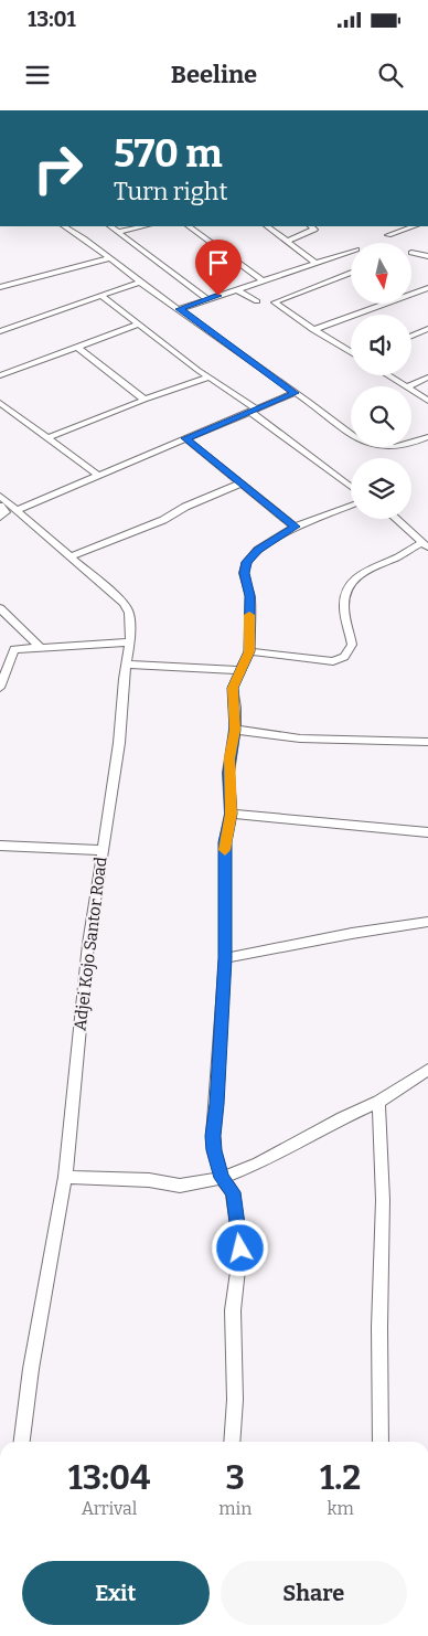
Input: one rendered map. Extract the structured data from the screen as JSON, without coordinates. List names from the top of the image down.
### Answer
{
  "streets": {
    "street": ["Adjei Kojo Santor Road"]
  },
  "north": "bottom",
  "page": {
    "status": "13:01",
    "header": "Beeline",
    "turn": ["570 m", "Turn right"],
    "eta": [
      "13:04",
      "Arrival",
      "3",
      "min",
      "1.2",
      "km"
    ],
    "buttons": ["Exit", "Share"]
  }
}
